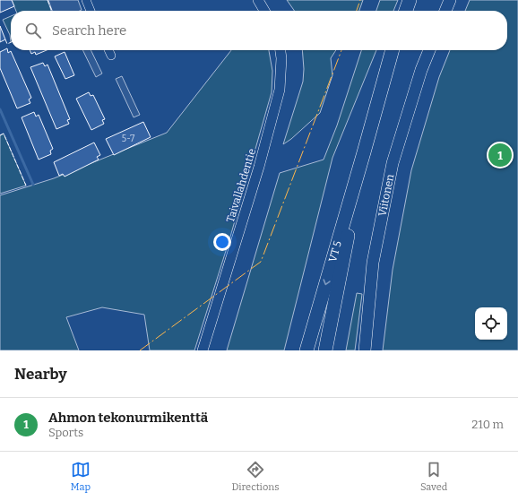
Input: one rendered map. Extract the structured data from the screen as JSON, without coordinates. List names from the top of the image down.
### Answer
{
  "streets": {
    "highway": ["VT 5"],
    "main road": ["Viitonen"],
    "street": ["Taivallahdentie"]
  },
  "house_numbers": ["5-7"],
  "page": {
    "search": "Search here",
    "pins": "1",
    "heading": "Nearby",
    "list": [
      {
        "mark": "1",
        "name": "Ahmon tekonurmikenttä",
        "note": "Sports",
        "value": "210 m"
      }
    ],
    "nav": ["Map", "Directions", "Saved"]
  }
}
